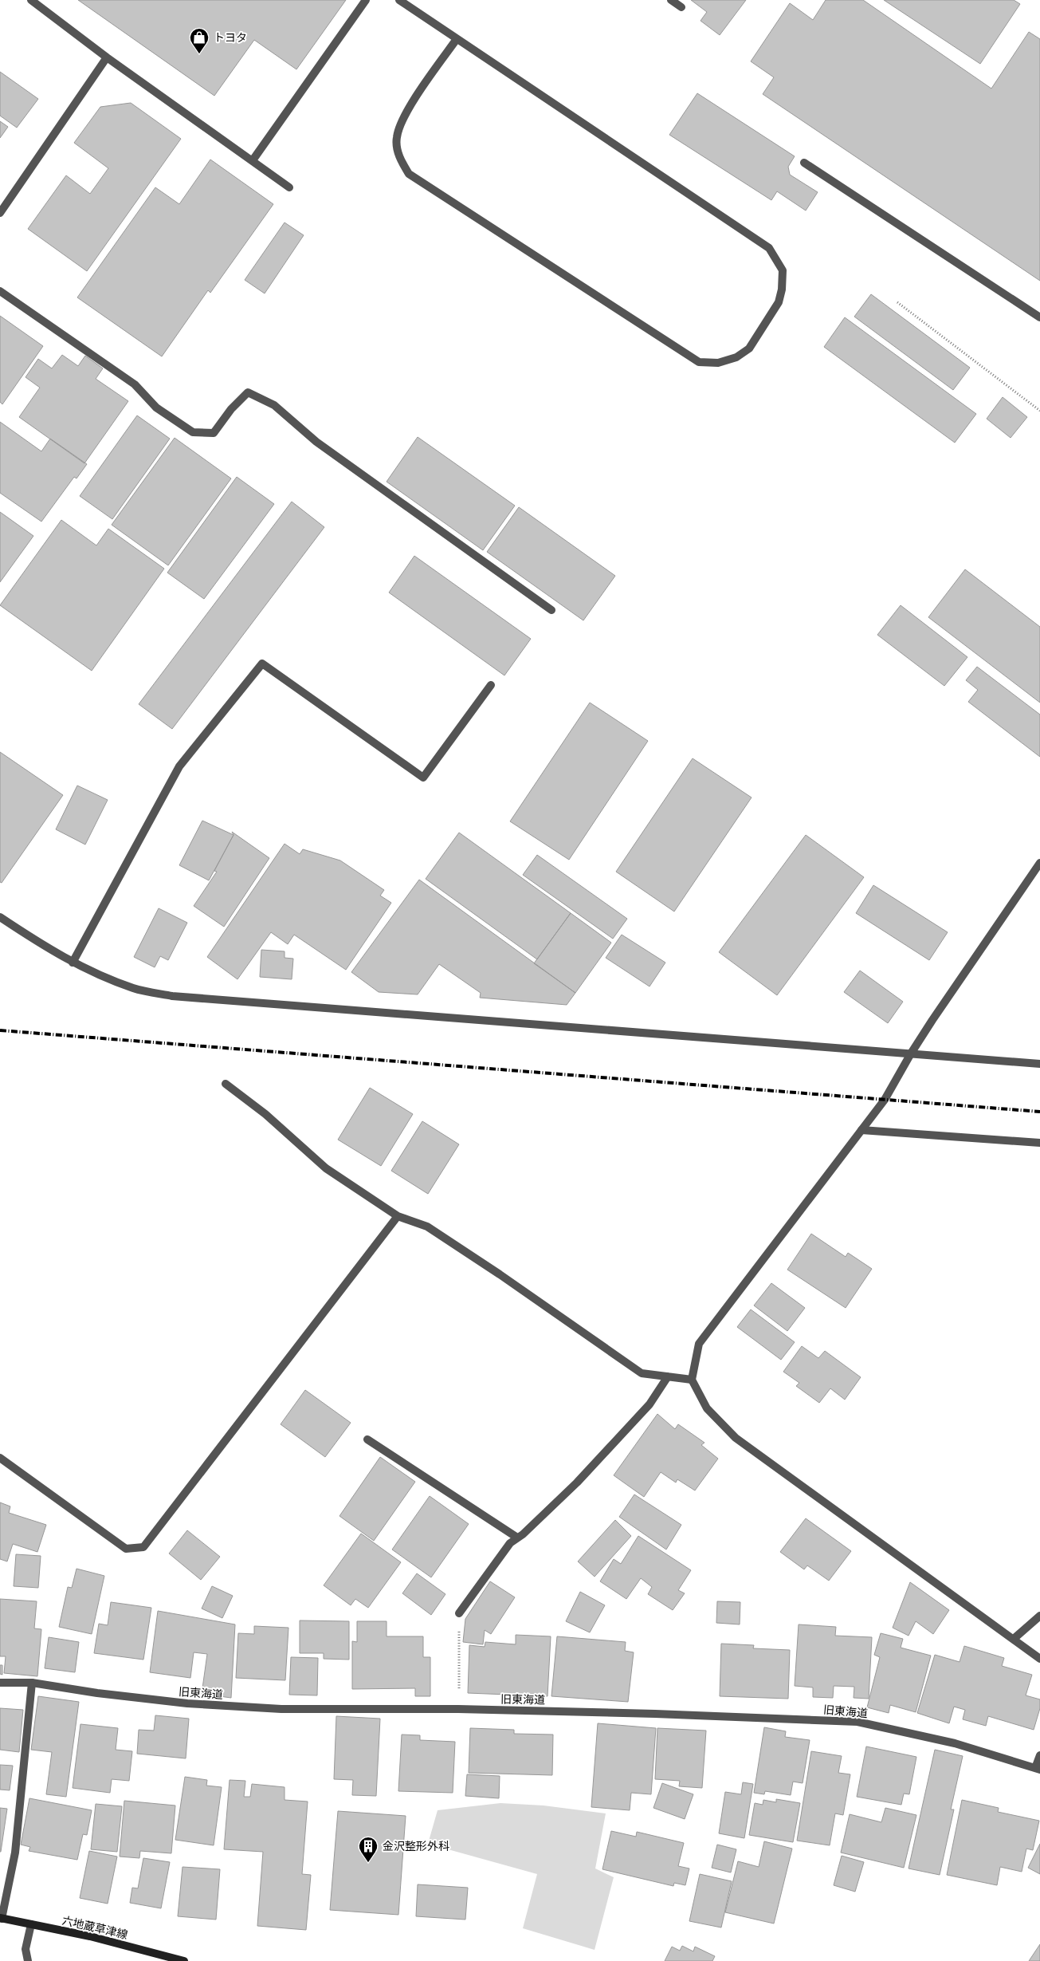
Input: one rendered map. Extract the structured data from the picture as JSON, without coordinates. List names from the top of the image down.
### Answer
{
  "streets": {
    "main road": ["六地蔵草津線"],
    "street": ["旧東海道"]
  },
  "places": {
    "shop": ["トヨタ"],
    "building": ["金沢整形外科"]
  }
}
